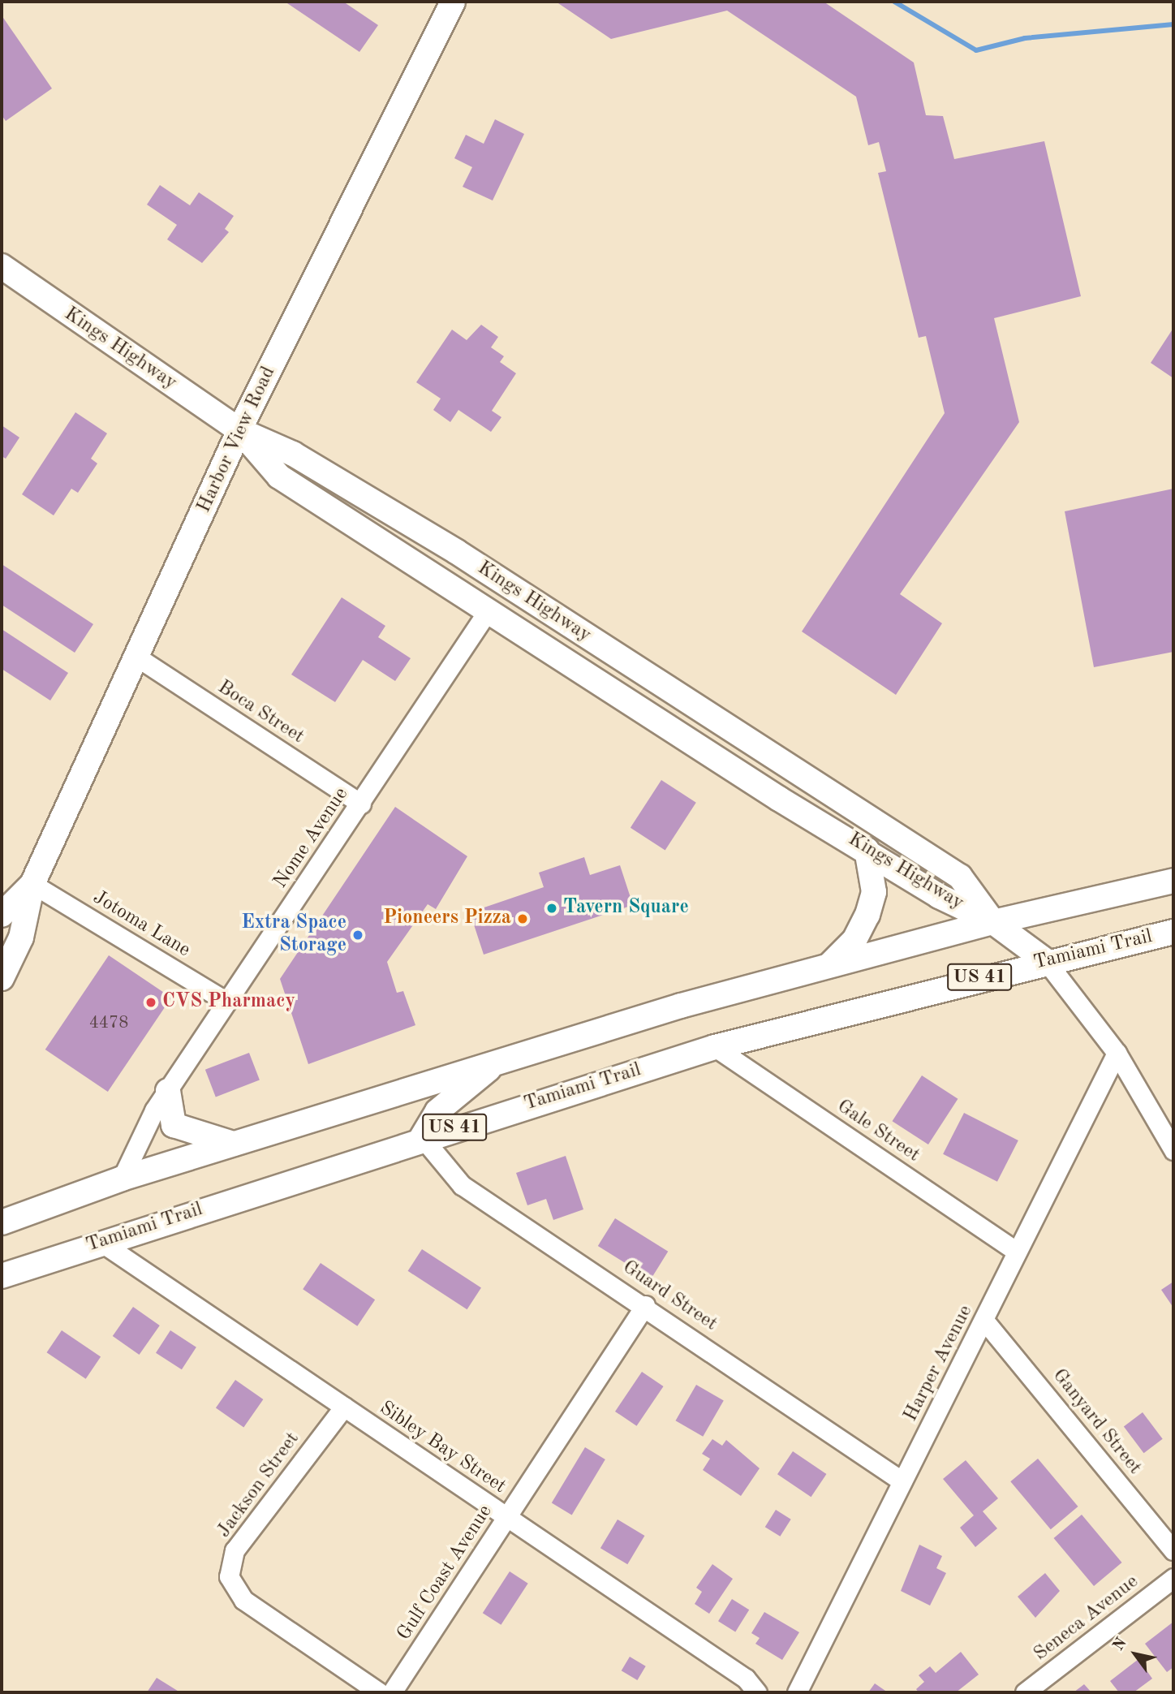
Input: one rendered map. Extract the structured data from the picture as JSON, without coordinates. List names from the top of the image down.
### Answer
{
  "streets": {
    "main road": [
      "Kings Highway",
      "Harbor View Road",
      "Tamiami Trail",
      "US 41"
    ],
    "street": [
      "Boca Street",
      "Nome Avenue",
      "Jotoma Lane",
      "Gale Street",
      "Guard Street",
      "Harper Avenue",
      "Ganyard Street",
      "Sibley Bay Street",
      "Jackson Street",
      "Gulf Coast Avenue",
      "Seneca Avenue"
    ]
  },
  "crossings": [
    ["Kings Highway", "Harbor View Road"],
    ["Kings Highway", "Nome Avenue"],
    ["Kings Highway", "US 41"],
    ["Harbor View Road", "Boca Street"],
    ["Harbor View Road", "Jotoma Lane"],
    ["Boca Street", "Nome Avenue"],
    ["Nome Avenue", "Jotoma Lane"],
    ["Nome Avenue", "US 41"],
    ["Tamiami Trail", "Gale Street"],
    ["Tamiami Trail", "Guard Street"],
    ["Tamiami Trail", "Sibley Bay Street"],
    ["Gale Street", "Harper Avenue"],
    ["Guard Street", "Harper Avenue"],
    ["Guard Street", "Gulf Coast Avenue"],
    ["Harper Avenue", "Ganyard Street"],
    ["Sibley Bay Street", "Jackson Street"],
    ["Sibley Bay Street", "Gulf Coast Avenue"]
  ],
  "places": [
    "Tavern Square",
    "Pioneers Pizza",
    "Extra Space Storage",
    "CVS Pharmacy"
  ],
  "house_numbers": ["4478"],
  "north": "top left"
}
